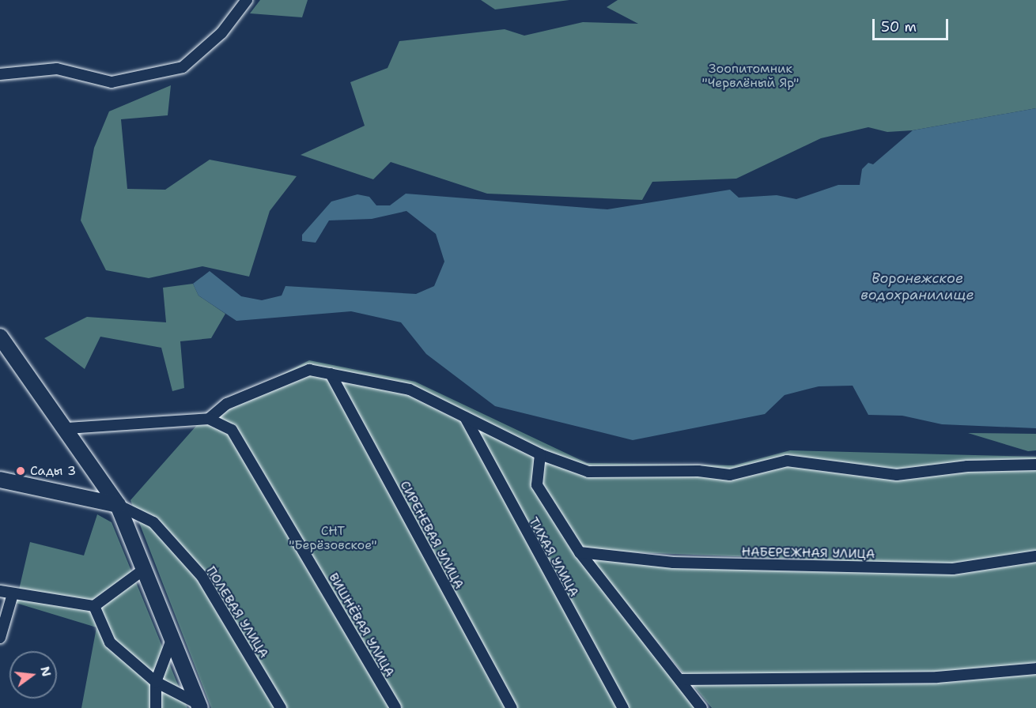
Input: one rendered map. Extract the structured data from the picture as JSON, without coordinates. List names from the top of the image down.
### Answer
{
  "streets": {
    "street": [
      "СИРЕНЕВАЯ УЛИЦА",
      "НАБЕРЕЖНАЯ УЛИЦА",
      "ТИХАЯ УЛИЦА",
      "ПОЛЕВАЯ УЛИЦА",
      "ВИШНЁВАЯ УЛИЦА"
    ]
  },
  "water": ["Воронежское водохранилище"],
  "parks": ["Зоопитомник \"Червлёный Яр\"", "СНТ \"Берёзовское\""],
  "places": ["Сады 3"],
  "scale_bar": "50 m",
  "north": "right"
}
